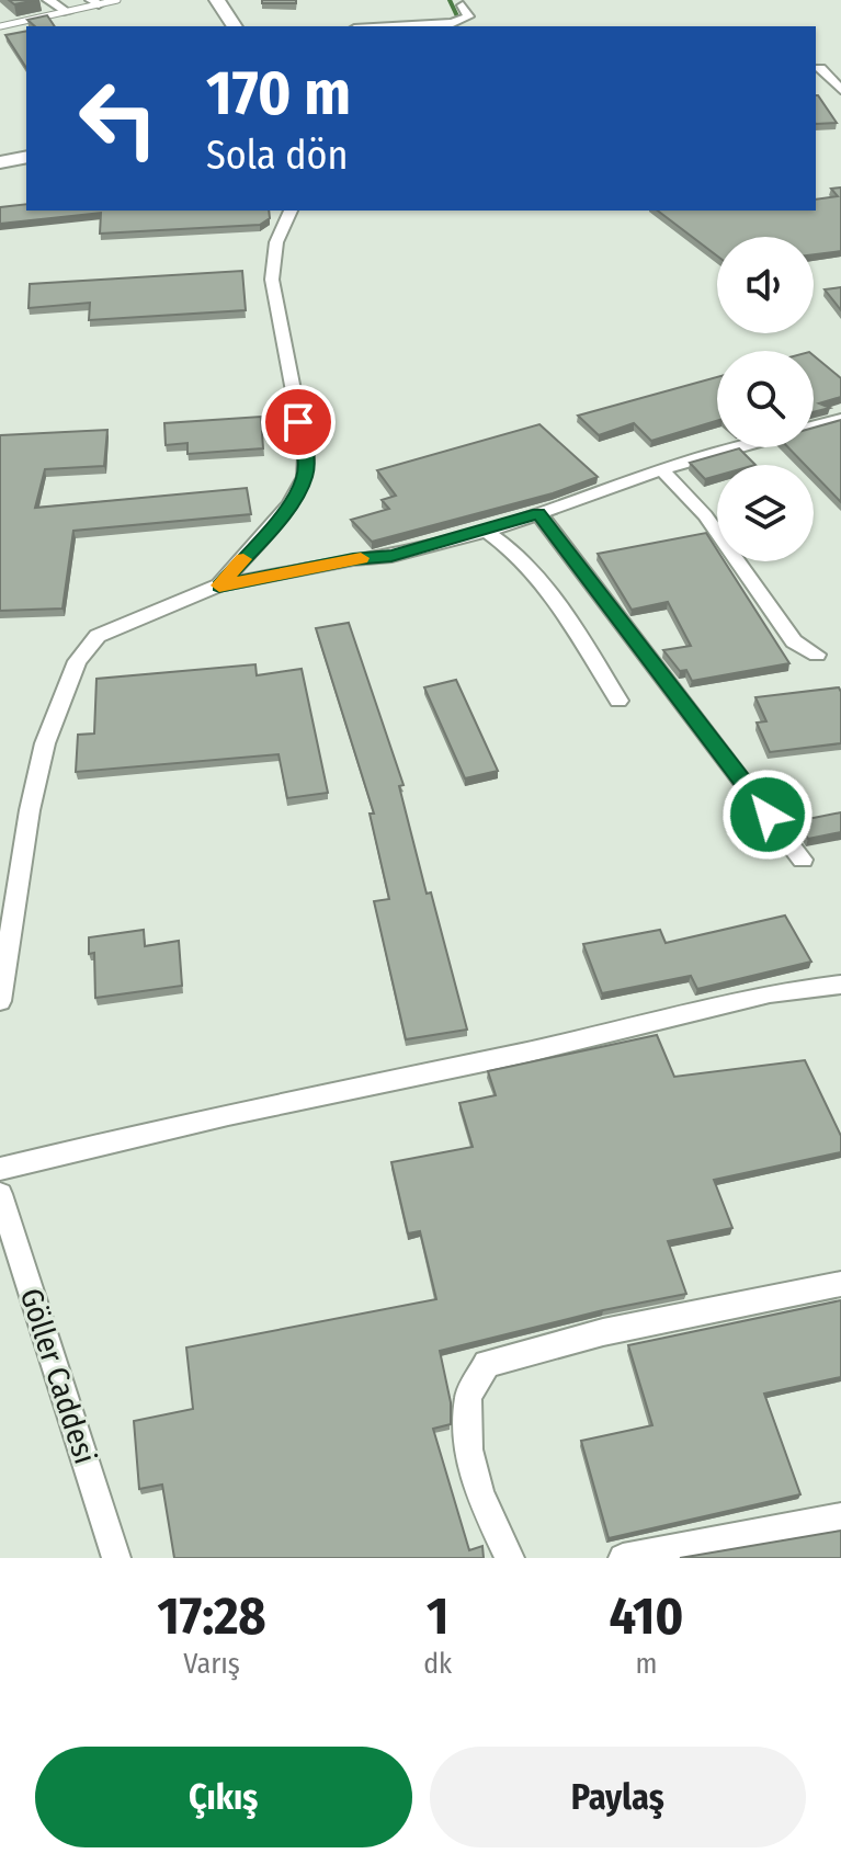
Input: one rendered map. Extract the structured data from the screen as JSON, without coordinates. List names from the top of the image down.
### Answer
{
  "streets": {
    "street": ["Göller Caddesi"]
  },
  "page": {
    "turn": ["170 m", "Sola dön"],
    "eta": [
      "17:28",
      "Varış",
      "1",
      "dk",
      "410",
      "m"
    ],
    "buttons": ["Çıkış", "Paylaş"]
  }
}
